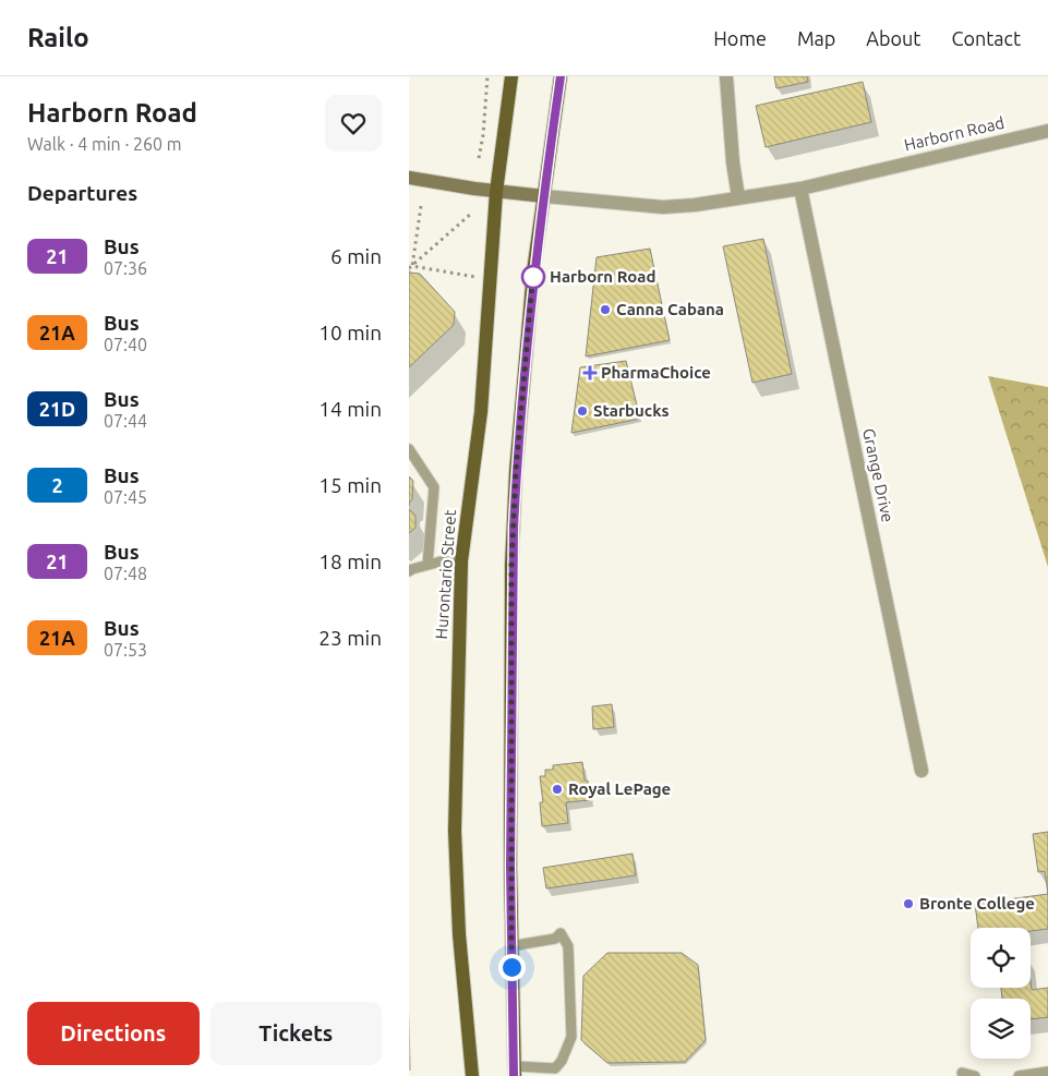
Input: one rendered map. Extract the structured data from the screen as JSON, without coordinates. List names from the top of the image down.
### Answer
{
  "streets": {
    "main road": ["Hurontario Street"],
    "street": ["Harborn Road", "Grange Drive"]
  },
  "crossings": [
    ["Harborn Road", "Grange Drive"]
  ],
  "places": {
    "other": [
      "Harborn Road",
      "Canna Cabana",
      "Starbucks",
      "Royal LePage",
      "Bronte College"
    ],
    "health": ["PharmaChoice"]
  },
  "lines": ["bus line 21"],
  "page": {
    "header": "Railo",
    "nav": [
      "Home",
      "Map",
      "About",
      "Contact"
    ],
    "heading": [
      ["Harborn Road", "Walk · 4 min · 260 m"],
      "Departures"
    ],
    "list": [
      {
        "mark": "21",
        "name": "Bus",
        "note": "07:36",
        "value": "6 min"
      },
      {
        "mark": "21A",
        "name": "Bus",
        "note": "07:40",
        "value": "10 min"
      },
      {
        "mark": "21D",
        "name": "Bus",
        "note": "07:44",
        "value": "14 min"
      },
      {
        "mark": "2",
        "name": "Bus",
        "note": "07:45",
        "value": "15 min"
      },
      {
        "mark": "21",
        "name": "Bus",
        "note": "07:48",
        "value": "18 min"
      },
      {
        "mark": "21A",
        "name": "Bus",
        "note": "07:53",
        "value": "23 min"
      }
    ],
    "buttons": ["Directions", "Tickets"]
  }
}
